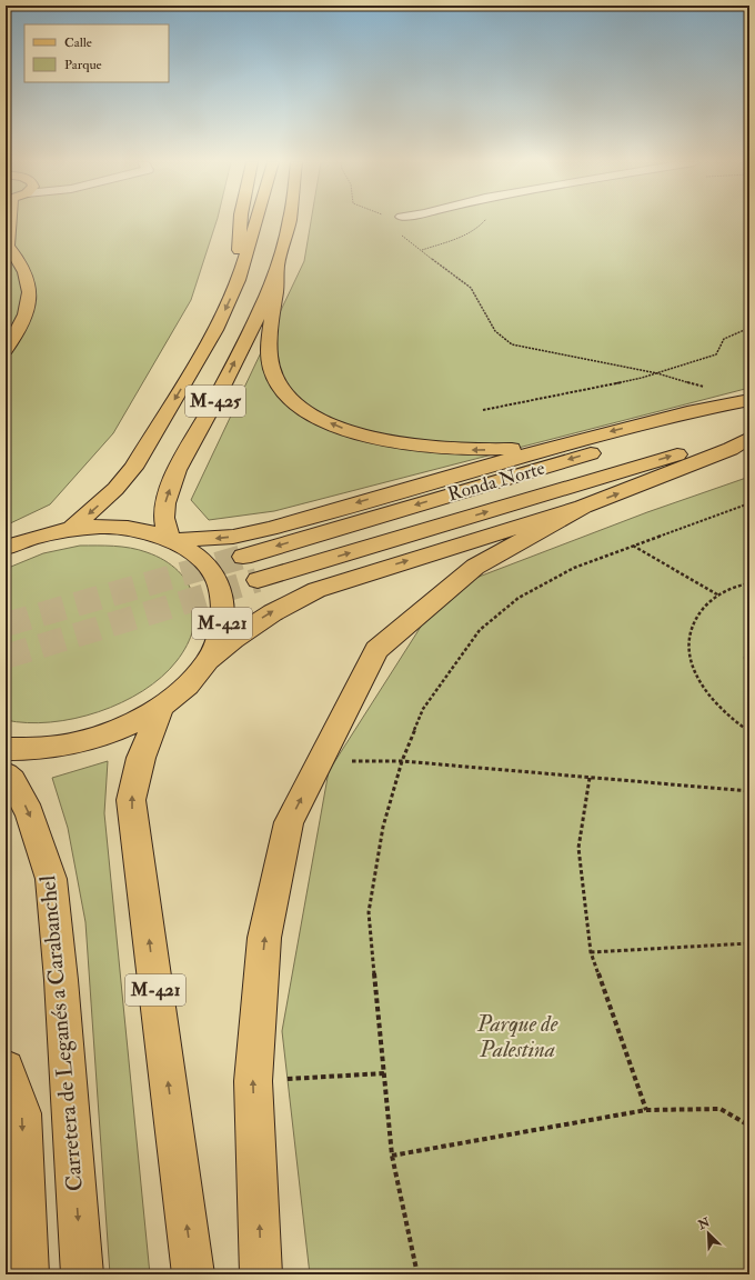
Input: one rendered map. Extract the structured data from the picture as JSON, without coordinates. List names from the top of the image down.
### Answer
{
  "streets": {
    "main road": [
      "M-425",
      "Ronda Norte",
      "M-421",
      "Carretera de Leganés a Carabanchel"
    ]
  },
  "crossings": [
    ["M-425", "M-421"]
  ],
  "parks": ["Parque de Palestina"],
  "legend": ["Calle", "Parque"],
  "north": "top left"
}
